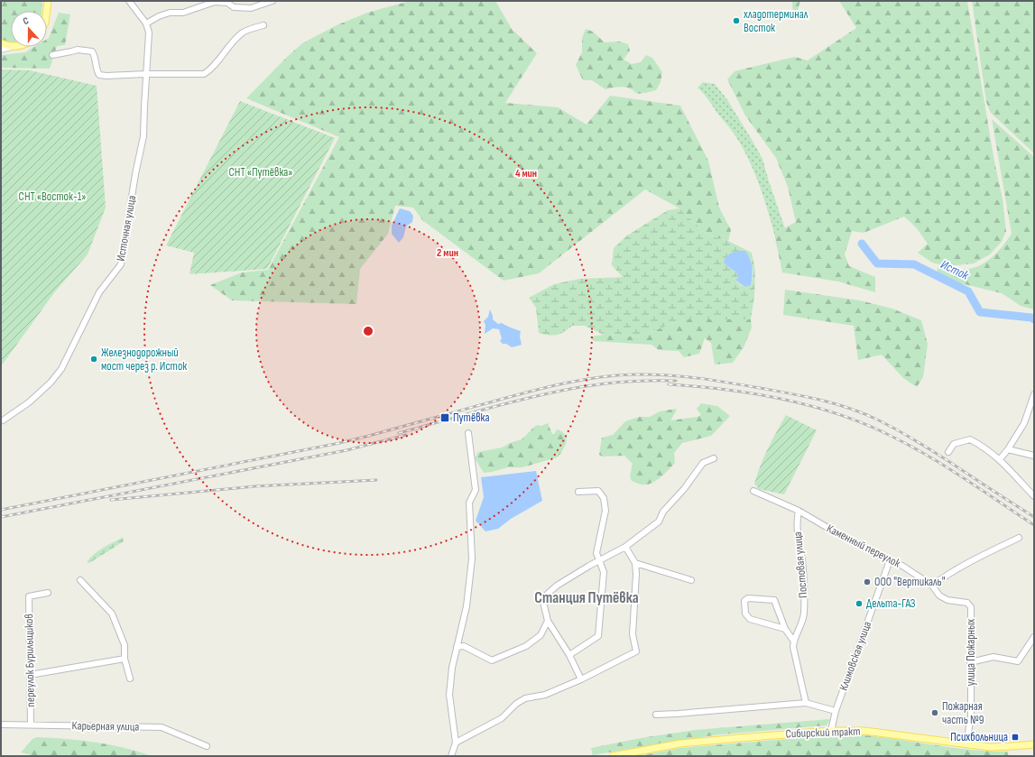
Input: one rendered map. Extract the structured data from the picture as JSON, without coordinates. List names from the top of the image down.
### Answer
{
  "streets": {
    "main road": ["Сибирский тракт"],
    "street": [
      "Источная улица",
      "Каменный переулок",
      "Постовая улица",
      "улица Пожарных",
      "Климовская улица",
      "переулок Бурильщиков",
      "Карьерная улица"
    ]
  },
  "crossings": [
    ["Каменный переулок", "Постовая улица"],
    ["Каменный переулок", "улица Пожарных"],
    ["Каменный переулок", "Климовская улица"],
    ["улица Пожарных", "Сибирский тракт"],
    ["Климовская улица", "Сибирский тракт"],
    ["переулок Бурильщиков", "Карьерная улица"]
  ],
  "districts": ["Станция Путёвка"],
  "water": ["Исток"],
  "parks": ["СНТ «Путёвка»", "СНТ «Восток-1»"],
  "places": {
    "other": [
      "хладотерминал Восток",
      "Железнодорожный мост через р. Исток",
      "ООО \"Вертикаль\"",
      "Дельта-ГАЗ",
      "Пожарная часть №9"
    ],
    "transit": ["Путёвка", "Психбольница"]
  },
  "north": "top",
  "rings": ["4 мин", "2 мин"]
}
